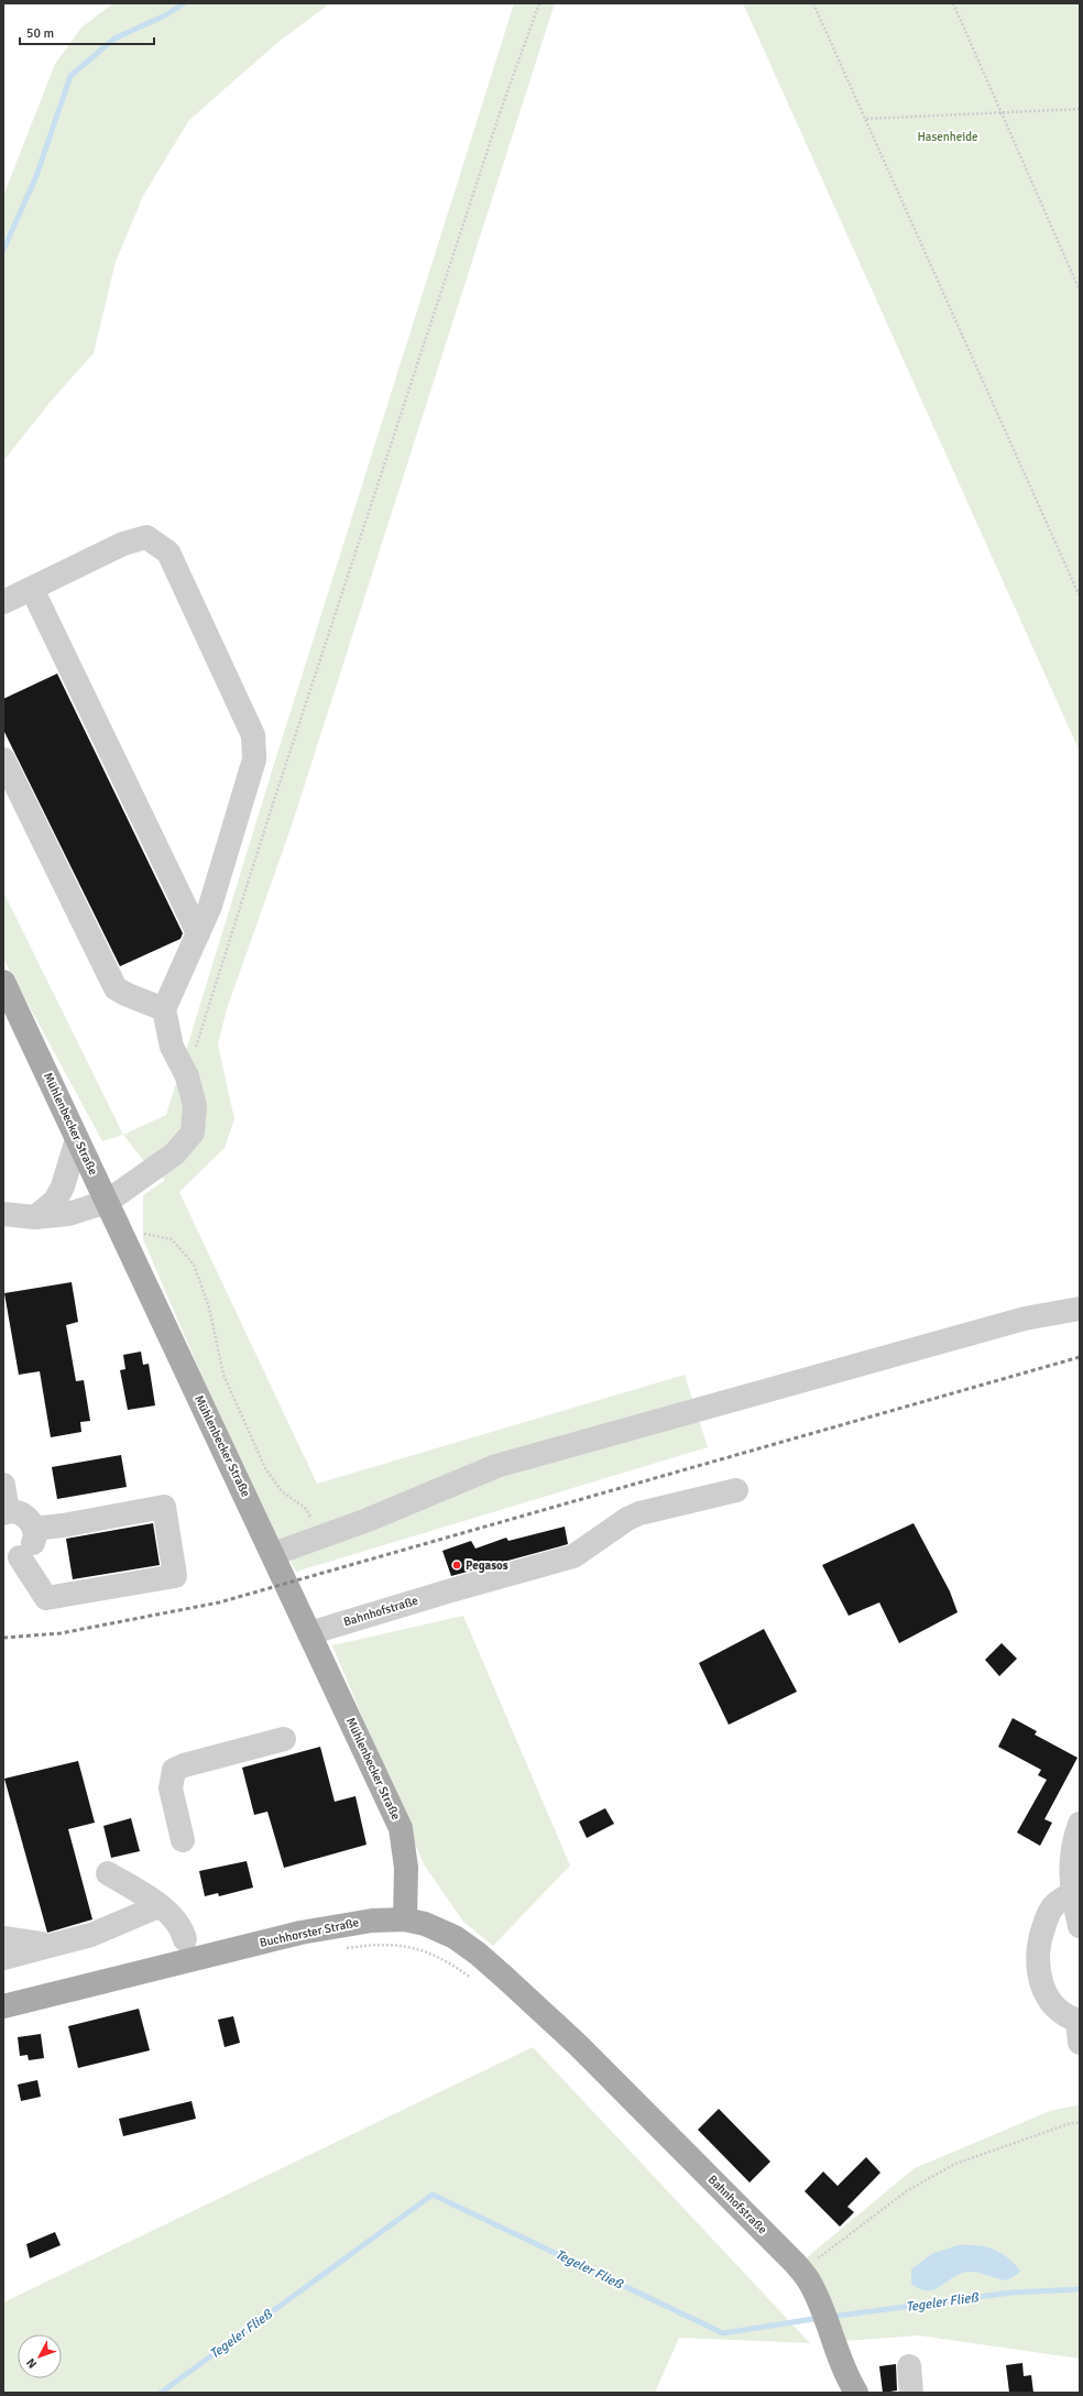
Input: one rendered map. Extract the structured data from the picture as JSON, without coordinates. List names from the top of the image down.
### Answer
{
  "streets": {
    "main road": ["Mühlenbecker Straße", "Bahnhofstraße", "Buchhorster Straße"]
  },
  "crossings": [
    ["Mühlenbecker Straße", "Bahnhofstraße"],
    ["Mühlenbecker Straße", "Buchhorster Straße"],
    ["Bahnhofstraße", "Buchhorster Straße"]
  ],
  "water": ["Tegeler Fließ"],
  "parks": ["Hasenheide"],
  "places": ["Pegasos"],
  "scale_bar": "50 m",
  "north": "bottom left"
}
